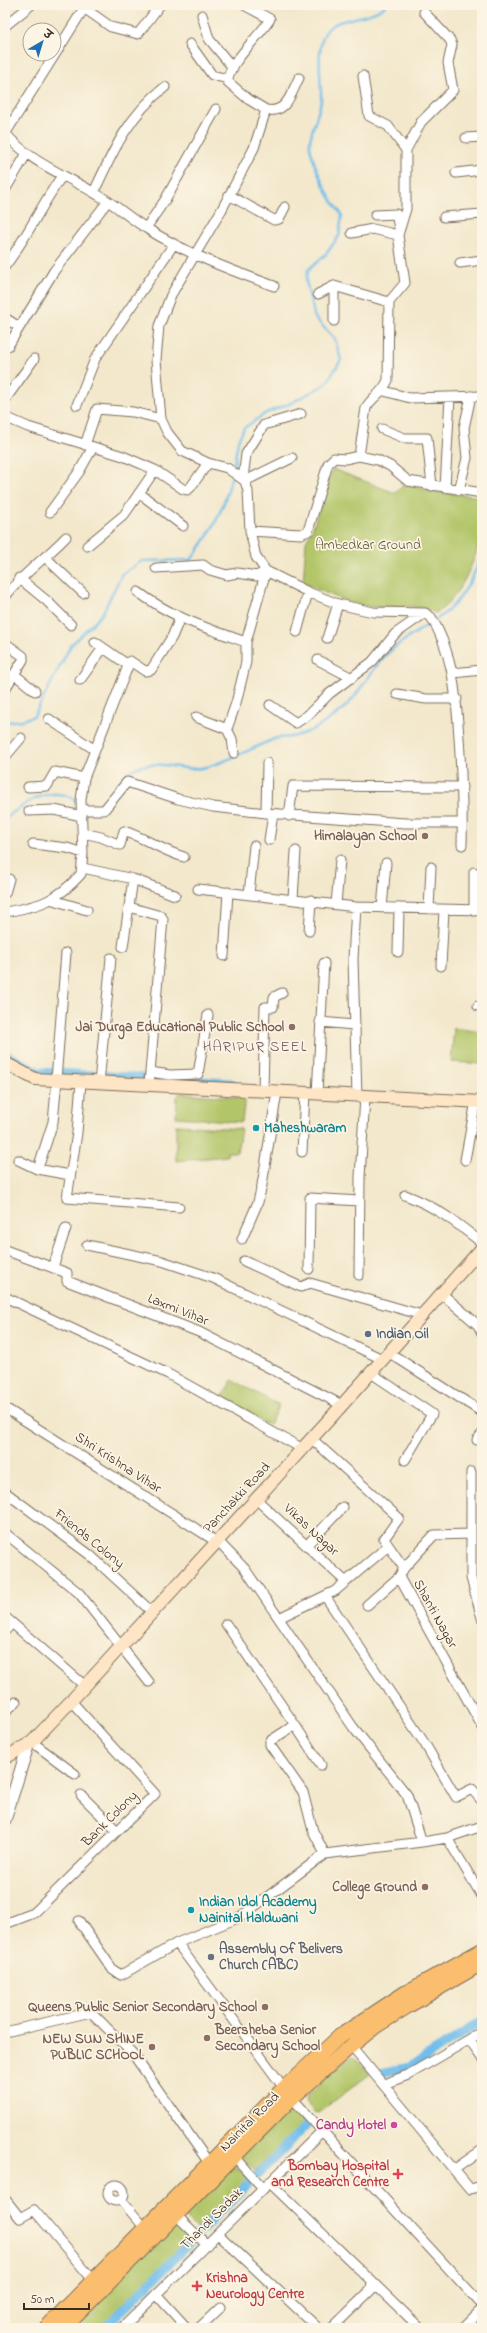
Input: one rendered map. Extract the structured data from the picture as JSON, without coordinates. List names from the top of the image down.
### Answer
{
  "streets": {
    "highway": ["Nainital Road"],
    "main road": ["Panchakki Road"],
    "street": [
      "Laxmi Vihar",
      "Shri Krishna Vihar",
      "Vikas Nagar",
      "Friends Colony",
      "Shanti Nagar",
      "Bank Colony",
      "Thandi Sadak"
    ]
  },
  "crossings": [
    ["Laxmi Vihar", "Panchakki Road"],
    ["Shri Krishna Vihar", "Panchakki Road"],
    ["Panchakki Road", "Vikas Nagar"],
    ["Panchakki Road", "Friends Colony"],
    ["Panchakki Road", "Bank Colony"]
  ],
  "districts": ["HARIPUR SEEL"],
  "parks": ["Ambedkar Ground"],
  "places": {
    "other": [
      "Himalayan School",
      "Jai Durga Educational Public School",
      "Maheshwaram",
      "Indian Oil",
      "College Ground",
      "Indian Idol Academy Nainital Haldwani",
      "Assembly Of Belivers Church (ABC)",
      "Queens Public Senior Secondary School",
      "Beersheba Senior Secondary School",
      "NEW SUN SHINE PUBLIC SCHOOL",
      "Candy Hotel"
    ],
    "health": ["Bombay Hospital and Research Centre", "Krishna Neurology Centre"]
  },
  "scale_bar": "50 m",
  "north": "top right"
}
